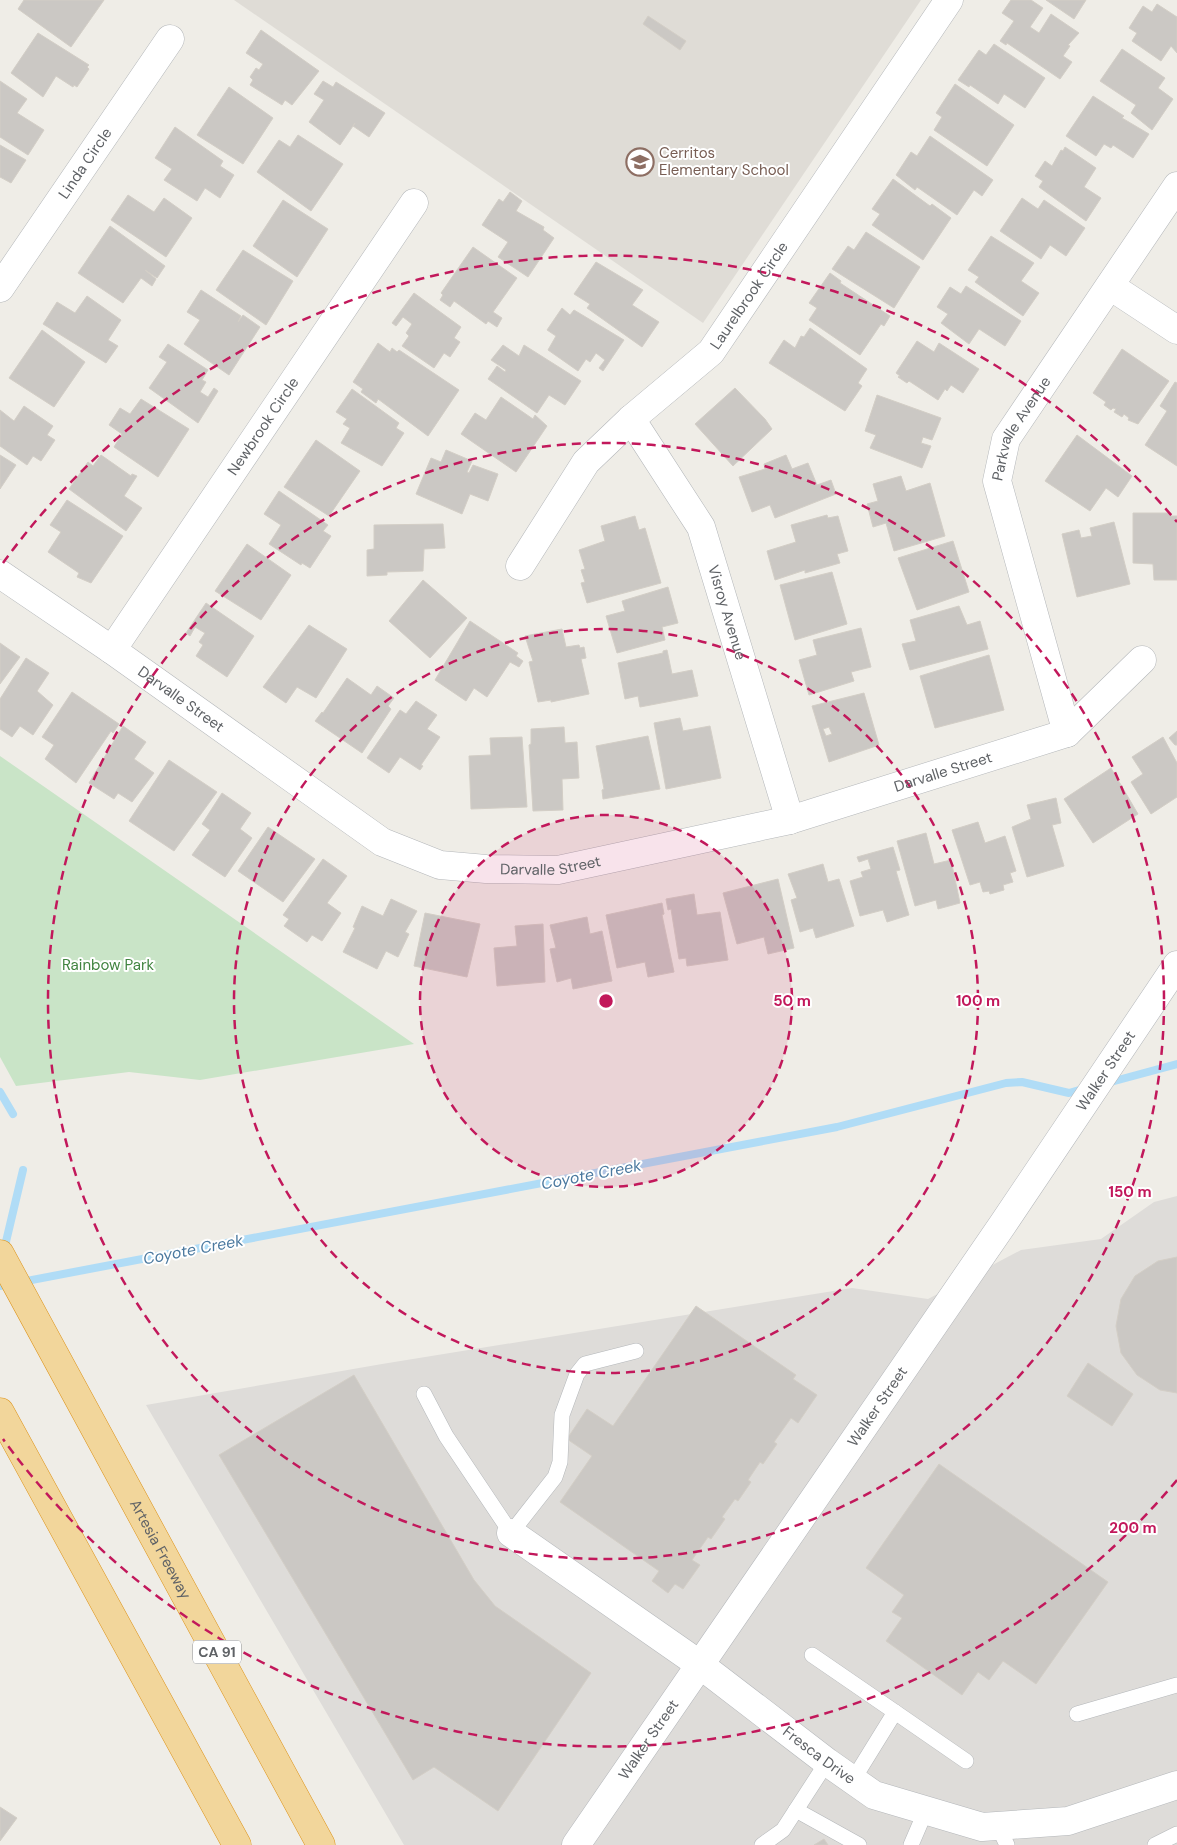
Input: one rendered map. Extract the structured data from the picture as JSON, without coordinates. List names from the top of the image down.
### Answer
{
  "streets": {
    "highway": ["Artesia Freeway", "CA 91"],
    "street": [
      "Linda Circle",
      "Laurelbrook Circle",
      "Newbrook Circle",
      "Parkvalle Avenue",
      "Visroy Avenue",
      "Darvalle Street",
      "Walker Street",
      "Fresca Drive"
    ]
  },
  "crossings": [
    ["Laurelbrook Circle", "Visroy Avenue"],
    ["Newbrook Circle", "Darvalle Street"],
    ["Parkvalle Avenue", "Darvalle Street"],
    ["Visroy Avenue", "Darvalle Street"],
    ["Walker Street", "Fresca Drive"]
  ],
  "water": ["Coyote Creek"],
  "parks": ["Rainbow Park"],
  "places": {
    "school or university": ["Cerritos Elementary School"]
  },
  "rings": [
    "50 m",
    "100 m",
    "150 m",
    "200 m"
  ]
}
